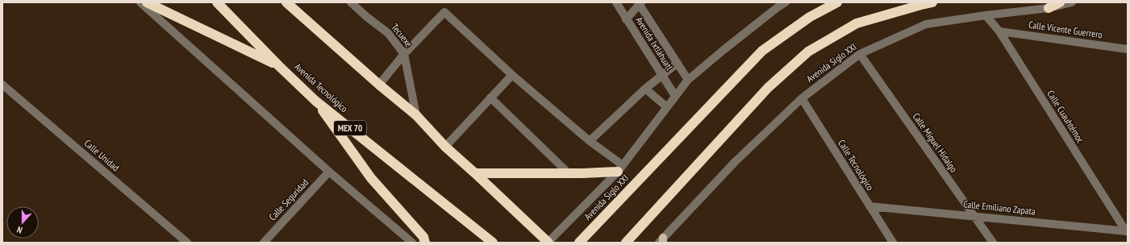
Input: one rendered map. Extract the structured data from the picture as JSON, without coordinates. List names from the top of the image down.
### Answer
{
  "streets": {
    "highway": ["Avenida Siglo XXI", "Avenida Tecnológico", "MEX 70"],
    "street": [
      "Calle Vicente Guerrero",
      "Tecuexe",
      "Avenida Ixtláhuatl",
      "Calle Cuauhtémoc",
      "Calle Miguel Hidalgo",
      "Calle Unidad",
      "Calle Tecnológico",
      "Calle Seguridad",
      "Calle Emiliano Zapata"
    ]
  },
  "crossings": [
    ["Calle Vicente Guerrero", "Calle Cuauhtémoc"],
    ["Avenida Ixtláhuatl", "Avenida Siglo XXI"],
    ["Avenida Siglo XXI", "Calle Cuauhtémoc"],
    ["Avenida Siglo XXI", "Calle Miguel Hidalgo"],
    ["Avenida Siglo XXI", "Calle Tecnológico"],
    ["Calle Cuauhtémoc", "Calle Emiliano Zapata"],
    ["Calle Miguel Hidalgo", "Calle Emiliano Zapata"],
    ["Calle Tecnológico", "Calle Emiliano Zapata"]
  ],
  "north": "bottom"
}
